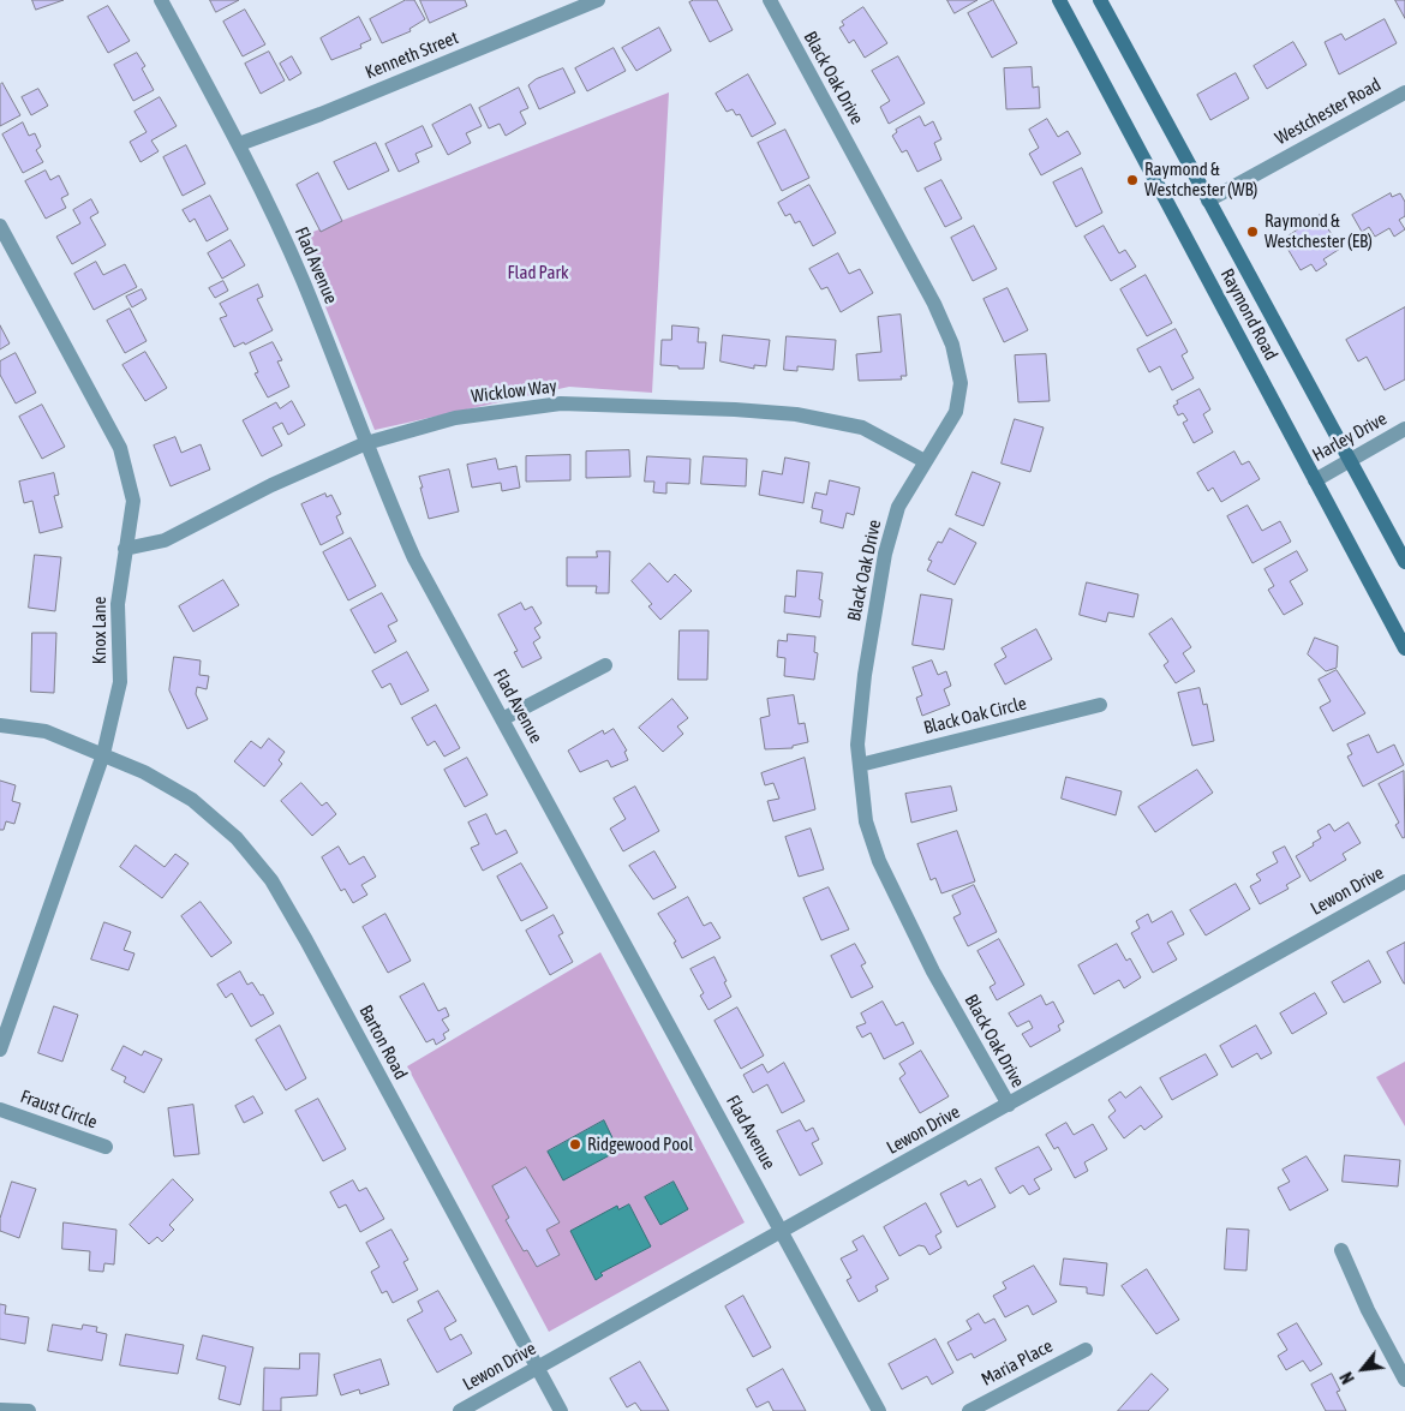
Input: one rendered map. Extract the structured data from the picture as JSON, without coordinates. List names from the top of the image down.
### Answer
{
  "streets": {
    "main road": ["Raymond Road"],
    "street": [
      "Kenneth Street",
      "Black Oak Drive",
      "Westchester Road",
      "Flad Avenue",
      "Wicklow Way",
      "Harley Drive",
      "Knox Lane",
      "Black Oak Circle",
      "Lewon Drive",
      "Barton Road",
      "Fraust Circle",
      "Maria Place"
    ]
  },
  "crossings": [
    ["Kenneth Street", "Flad Avenue"],
    ["Black Oak Drive", "Wicklow Way"],
    ["Black Oak Drive", "Black Oak Circle"],
    ["Black Oak Drive", "Lewon Drive"],
    ["Westchester Road", "Raymond Road"],
    ["Flad Avenue", "Wicklow Way"],
    ["Flad Avenue", "Lewon Drive"],
    ["Raymond Road", "Harley Drive"],
    ["Wicklow Way", "Knox Lane"],
    ["Knox Lane", "Barton Road"],
    ["Lewon Drive", "Barton Road"]
  ],
  "parks": ["Flad Park"],
  "places": ["Raymond & Westchester (WB)", "Raymond & Westchester (EB)", "Ridgewood Pool"],
  "north": "bottom left"
}
